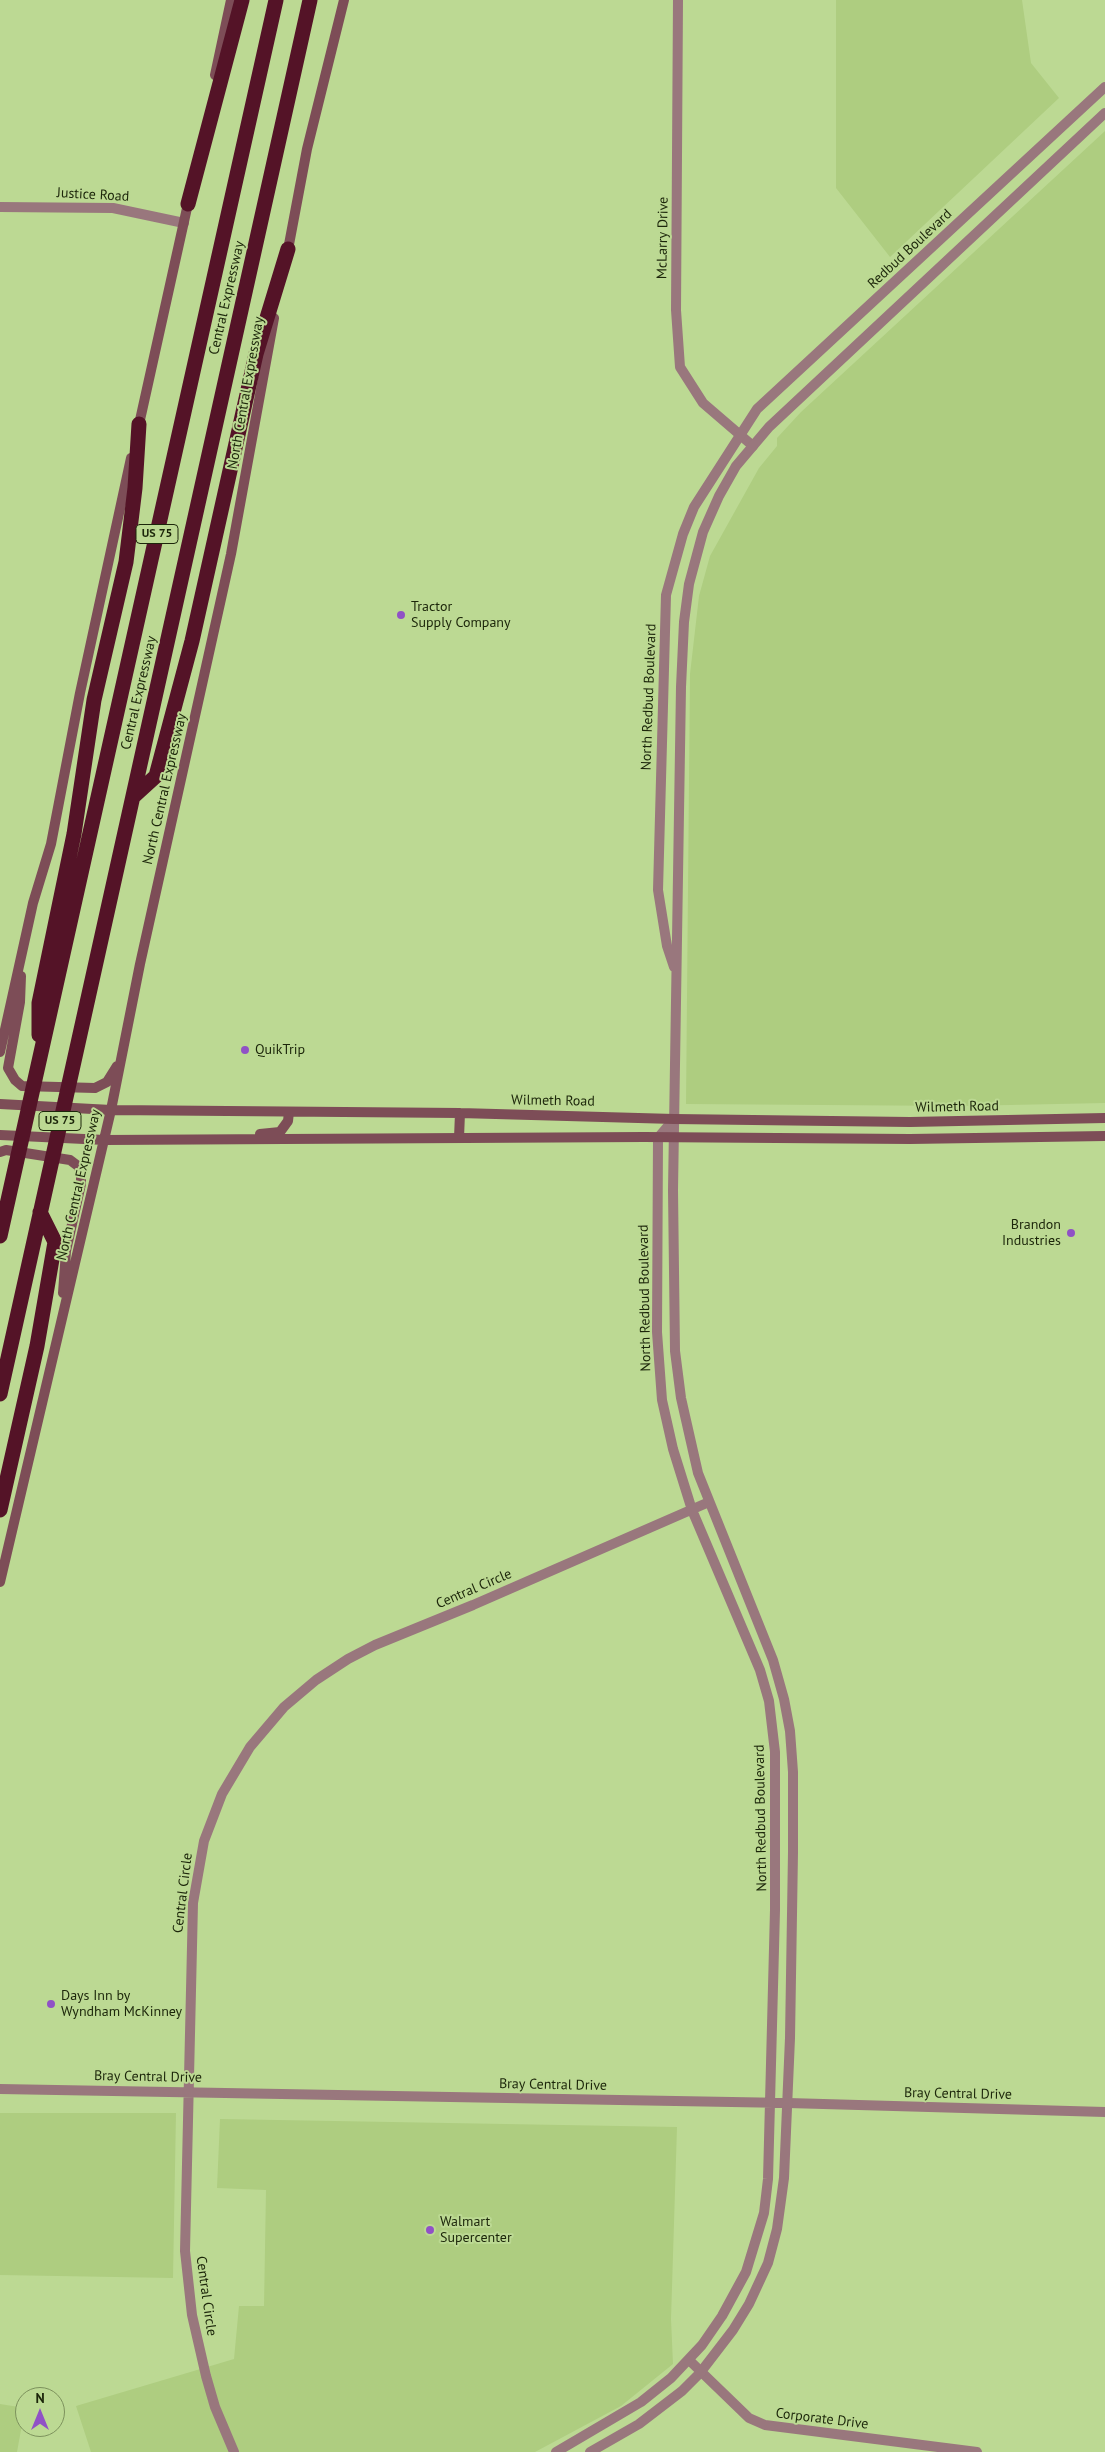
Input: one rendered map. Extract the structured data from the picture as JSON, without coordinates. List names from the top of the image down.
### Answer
{
  "streets": {
    "highway": ["Central Expressway", "US 75"],
    "main road": ["North Central Expressway", "Wilmeth Road"],
    "street": [
      "Justice Road",
      "McLarry Drive",
      "Redbud Boulevard",
      "North Redbud Boulevard",
      "Central Circle",
      "Bray Central Drive",
      "Corporate Drive"
    ]
  },
  "crossings": [
    ["McLarry Drive", "Redbud Boulevard"],
    ["McLarry Drive", "North Redbud Boulevard"],
    ["Redbud Boulevard", "North Redbud Boulevard"],
    ["North Central Expressway", "Wilmeth Road"],
    ["North Redbud Boulevard", "Wilmeth Road"],
    ["North Redbud Boulevard", "Central Circle"],
    ["North Redbud Boulevard", "Bray Central Drive"],
    ["North Redbud Boulevard", "Corporate Drive"],
    ["Central Circle", "Bray Central Drive"]
  ],
  "places": [
    "Tractor Supply Company",
    "QuikTrip",
    "Brandon Industries",
    "Days Inn by Wyndham McKinney",
    "Walmart Supercenter"
  ],
  "north": "top"
}
